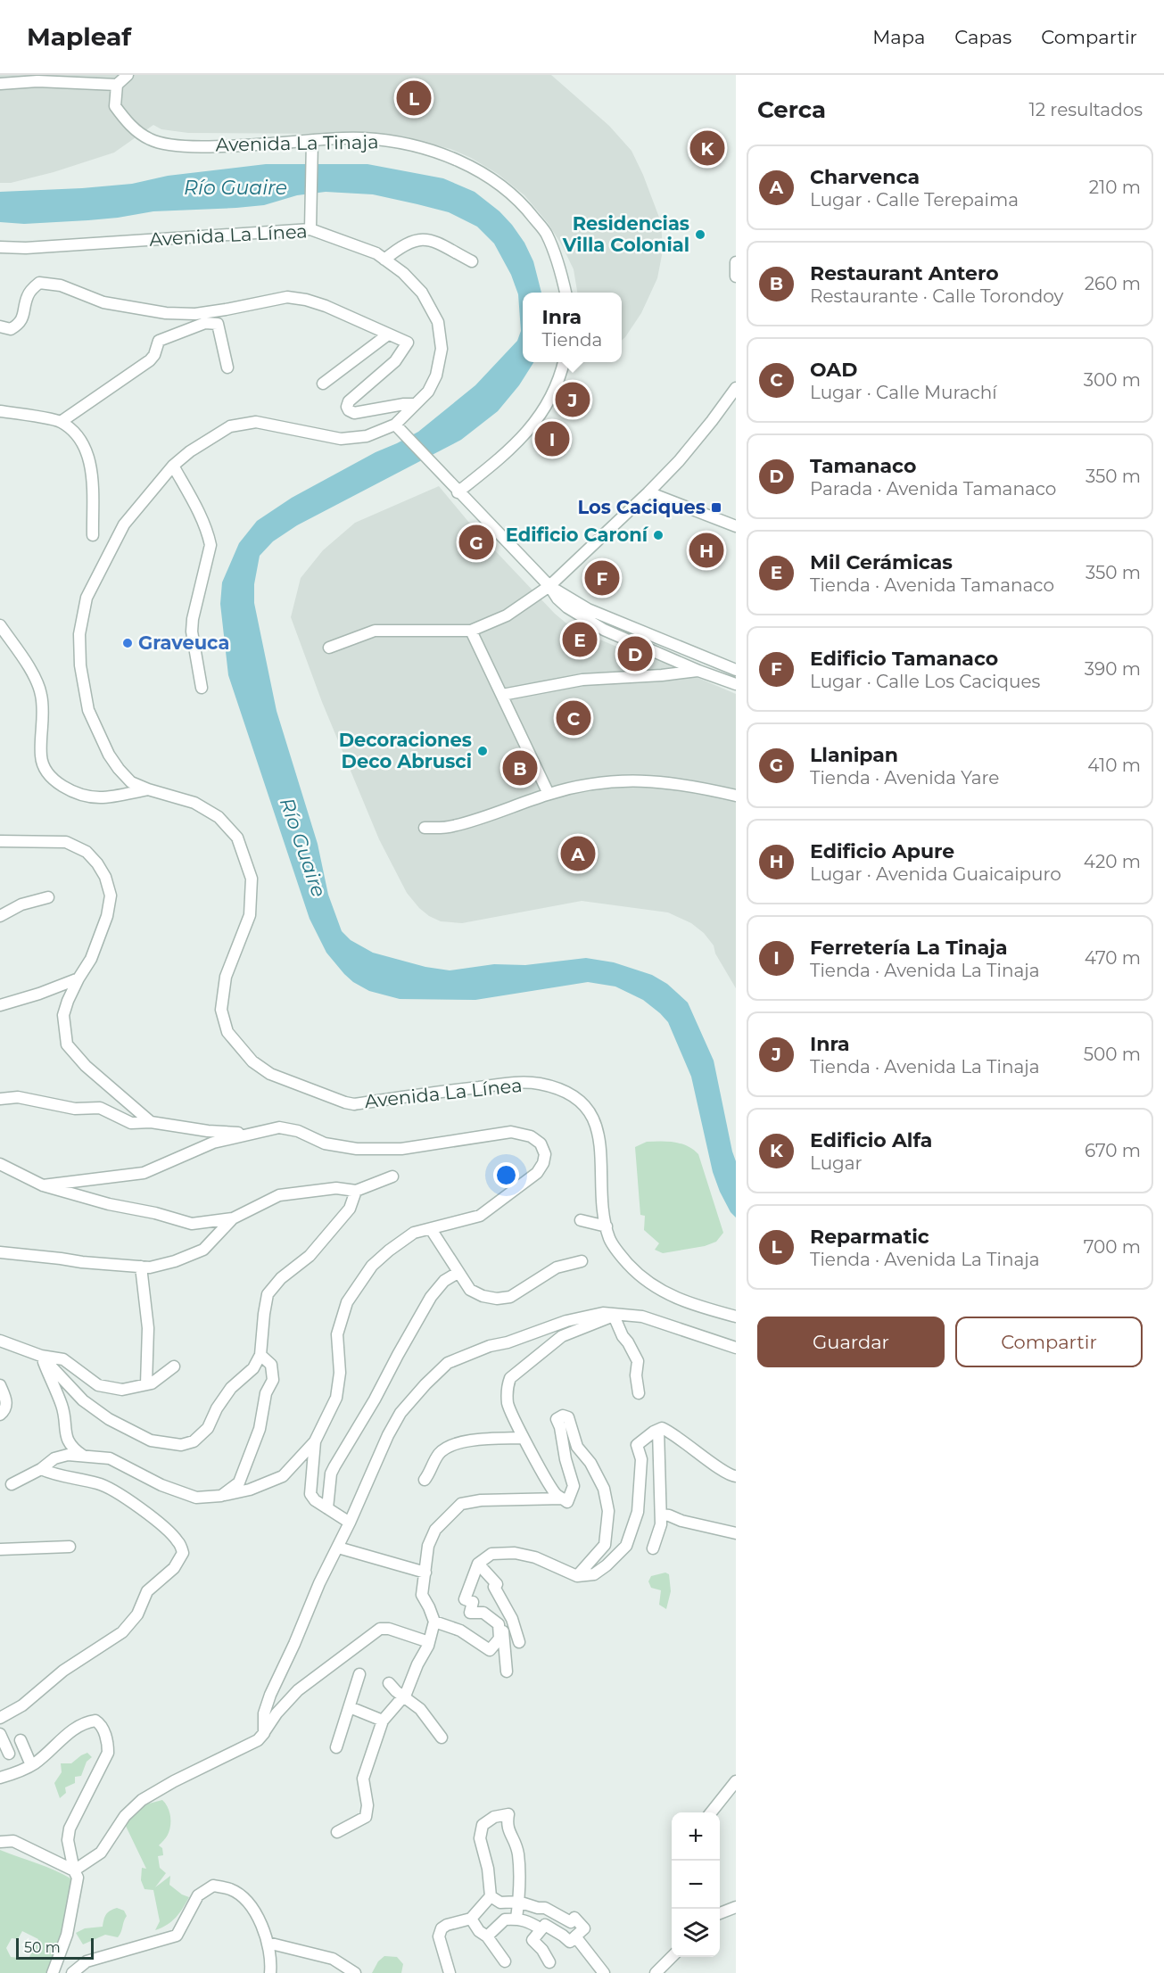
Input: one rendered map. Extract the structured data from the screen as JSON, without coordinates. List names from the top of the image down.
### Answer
{
  "streets": {
    "street": ["Avenida La Tinaja", "Avenida La Línea"]
  },
  "water": ["Río Guaire"],
  "places": {
    "other": [
      "Residencias Villa Colonial",
      "Edificio Caroní",
      "Graveuca",
      "Decoraciones Deco Abrusci"
    ],
    "transit": ["Los Caciques"]
  },
  "scale_bar": "50 m",
  "page": {
    "header": "Mapleaf",
    "nav": ["Mapa", "Capas", "Compartir"],
    "heading": ["Cerca", "12 resultados"],
    "pins": [
      "L",
      "K",
      "J",
      "I",
      "G",
      "H",
      "F",
      "E",
      "D",
      "C",
      "B",
      "A"
    ],
    "list": [
      {
        "mark": "A",
        "name": "Charvenca",
        "note": "Lugar · Calle Terepaima",
        "value": "210 m"
      },
      {
        "mark": "B",
        "name": "Restaurant Antero",
        "note": "Restaurante · Calle Torondoy",
        "value": "260 m"
      },
      {
        "mark": "C",
        "name": "OAD",
        "note": "Lugar · Calle Murachí",
        "value": "300 m"
      },
      {
        "mark": "D",
        "name": "Tamanaco",
        "note": "Parada · Avenida Tamanaco",
        "value": "350 m"
      },
      {
        "mark": "E",
        "name": "Mil Cerámicas",
        "note": "Tienda · Avenida Tamanaco",
        "value": "350 m"
      },
      {
        "mark": "F",
        "name": "Edificio Tamanaco",
        "note": "Lugar · Calle Los Caciques",
        "value": "390 m"
      },
      {
        "mark": "G",
        "name": "Llanipan",
        "note": "Tienda · Avenida Yare",
        "value": "410 m"
      },
      {
        "mark": "H",
        "name": "Edificio Apure",
        "note": "Lugar · Avenida Guaicaipuro",
        "value": "420 m"
      },
      {
        "mark": "I",
        "name": "Ferretería La Tinaja",
        "note": "Tienda · Avenida La Tinaja",
        "value": "470 m"
      },
      {
        "mark": "J",
        "name": "Inra",
        "note": "Tienda · Avenida La Tinaja",
        "value": "500 m"
      },
      {
        "mark": "K",
        "name": "Edificio Alfa",
        "note": "Lugar",
        "value": "670 m"
      },
      {
        "mark": "L",
        "name": "Reparmatic",
        "note": "Tienda · Avenida La Tinaja",
        "value": "700 m"
      }
    ],
    "popup": ["Inra", "Tienda"],
    "buttons": ["Guardar", "Compartir"],
    "map_buttons": ["+", "−"],
    "scale": "50 m"
  }
}
